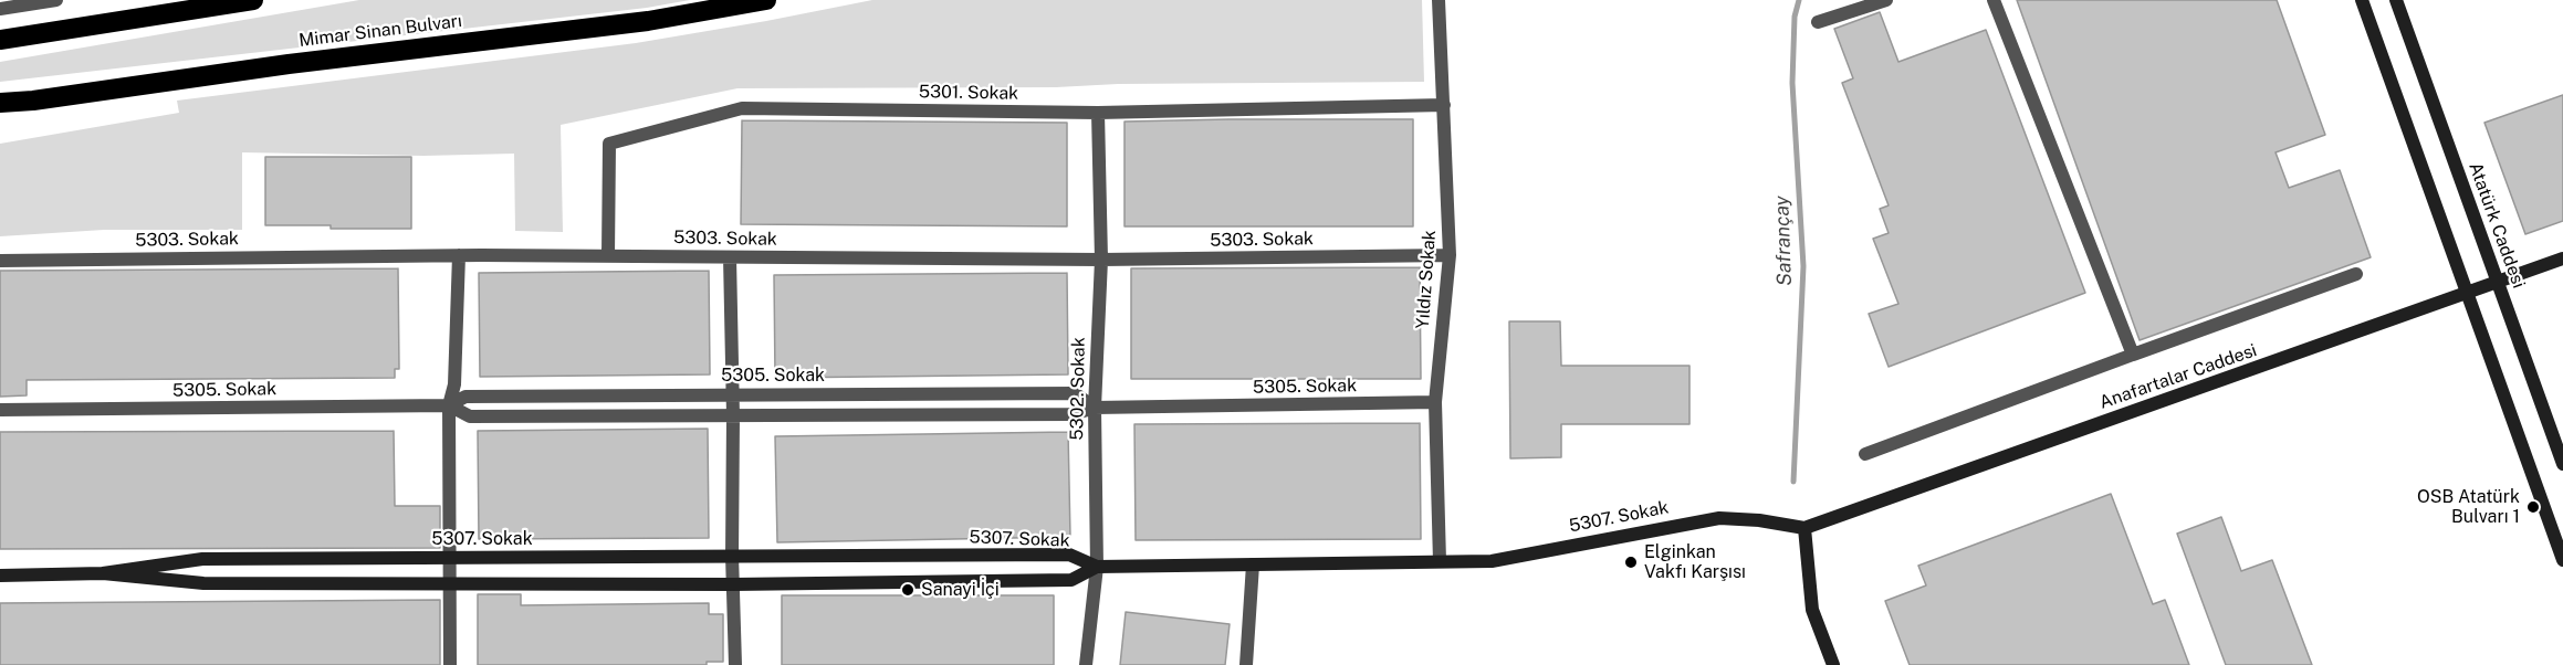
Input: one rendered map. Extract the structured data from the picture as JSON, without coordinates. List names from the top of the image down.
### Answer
{
  "streets": {
    "highway": ["Mimar Sinan Bulvarı"],
    "street": [
      "5301. Sokak",
      "Atatürk Caddesi",
      "5303. Sokak",
      "Yıldız Sokak",
      "5305. Sokak",
      "Anafartalar Caddesi",
      "5302. Sokak",
      "5307. Sokak"
    ]
  },
  "crossings": [
    ["5301. Sokak", "5303. Sokak"],
    ["5301. Sokak", "Yıldız Sokak"],
    ["5301. Sokak", "5302. Sokak"],
    ["Atatürk Caddesi", "Anafartalar Caddesi"],
    ["5303. Sokak", "Yıldız Sokak"],
    ["5303. Sokak", "5302. Sokak"],
    ["Yıldız Sokak", "5305. Sokak"],
    ["Yıldız Sokak", "5307. Sokak"],
    ["5305. Sokak", "5302. Sokak"],
    ["Anafartalar Caddesi", "5307. Sokak"],
    ["5302. Sokak", "5307. Sokak"]
  ],
  "water": ["Safrançay"],
  "places": ["OSB Atatürk Bulvarı 1", "Elginkan Vakfı Karşısı", "Sanayi İçi"]
}
